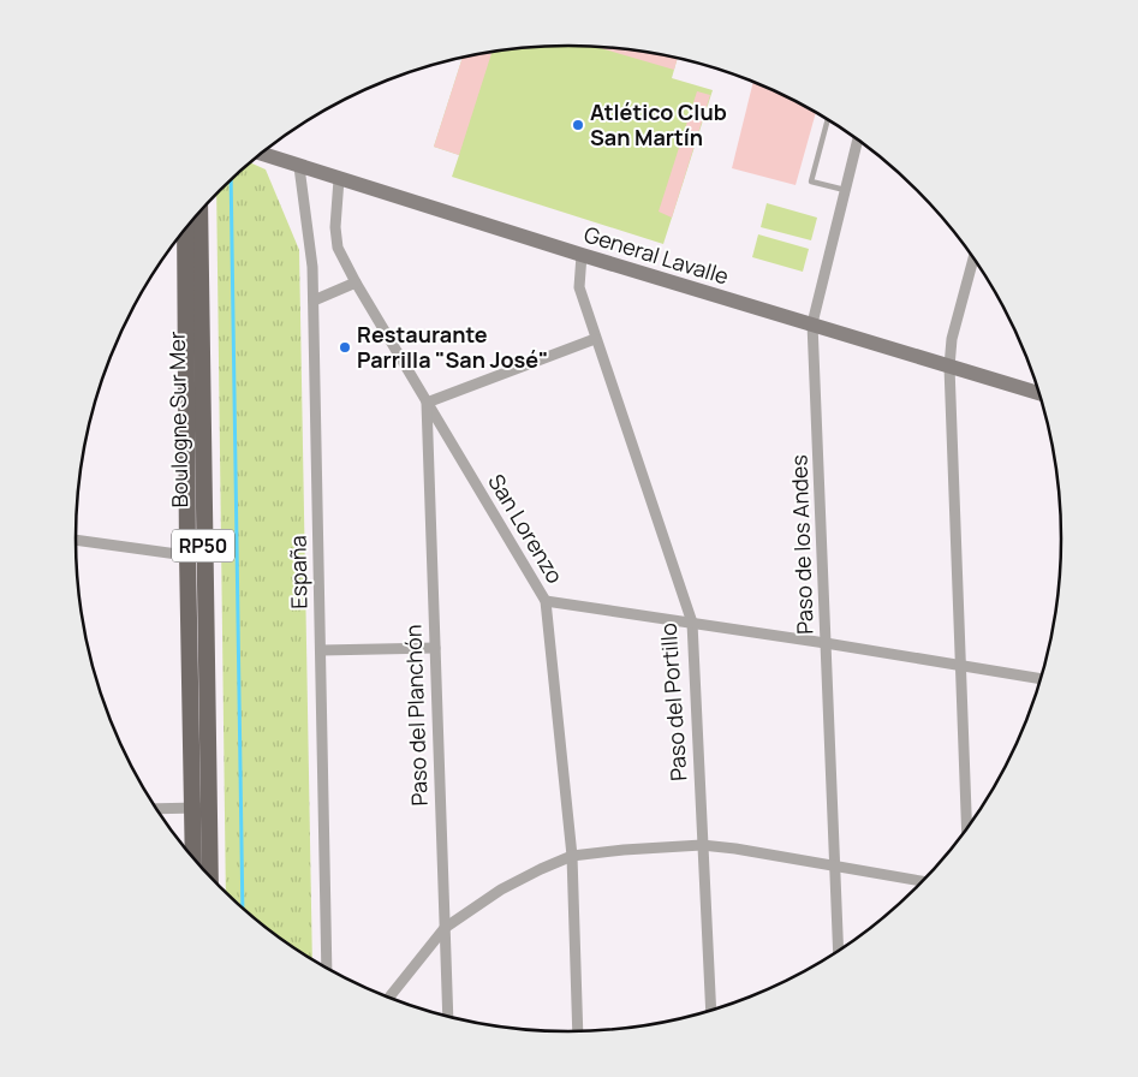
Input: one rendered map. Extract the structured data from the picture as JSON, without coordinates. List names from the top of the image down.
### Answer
{
  "streets": {
    "main road": ["General Lavalle", "Boulogne Sur Mer", "RP50"],
    "street": [
      "San Lorenzo",
      "Paso de los Andes",
      "España",
      "Paso del Portillo",
      "Paso del Planchón"
    ]
  },
  "crossings": [
    ["General Lavalle", "San Lorenzo"],
    ["General Lavalle", "Paso de los Andes"],
    ["General Lavalle", "España"],
    ["General Lavalle", "Paso del Portillo"],
    ["Boulogne Sur Mer", "RP50"],
    ["San Lorenzo", "Paso del Planchón"]
  ],
  "places": ["Atlético Club San Martín", "Restaurante Parrilla \"San José\""]
}
